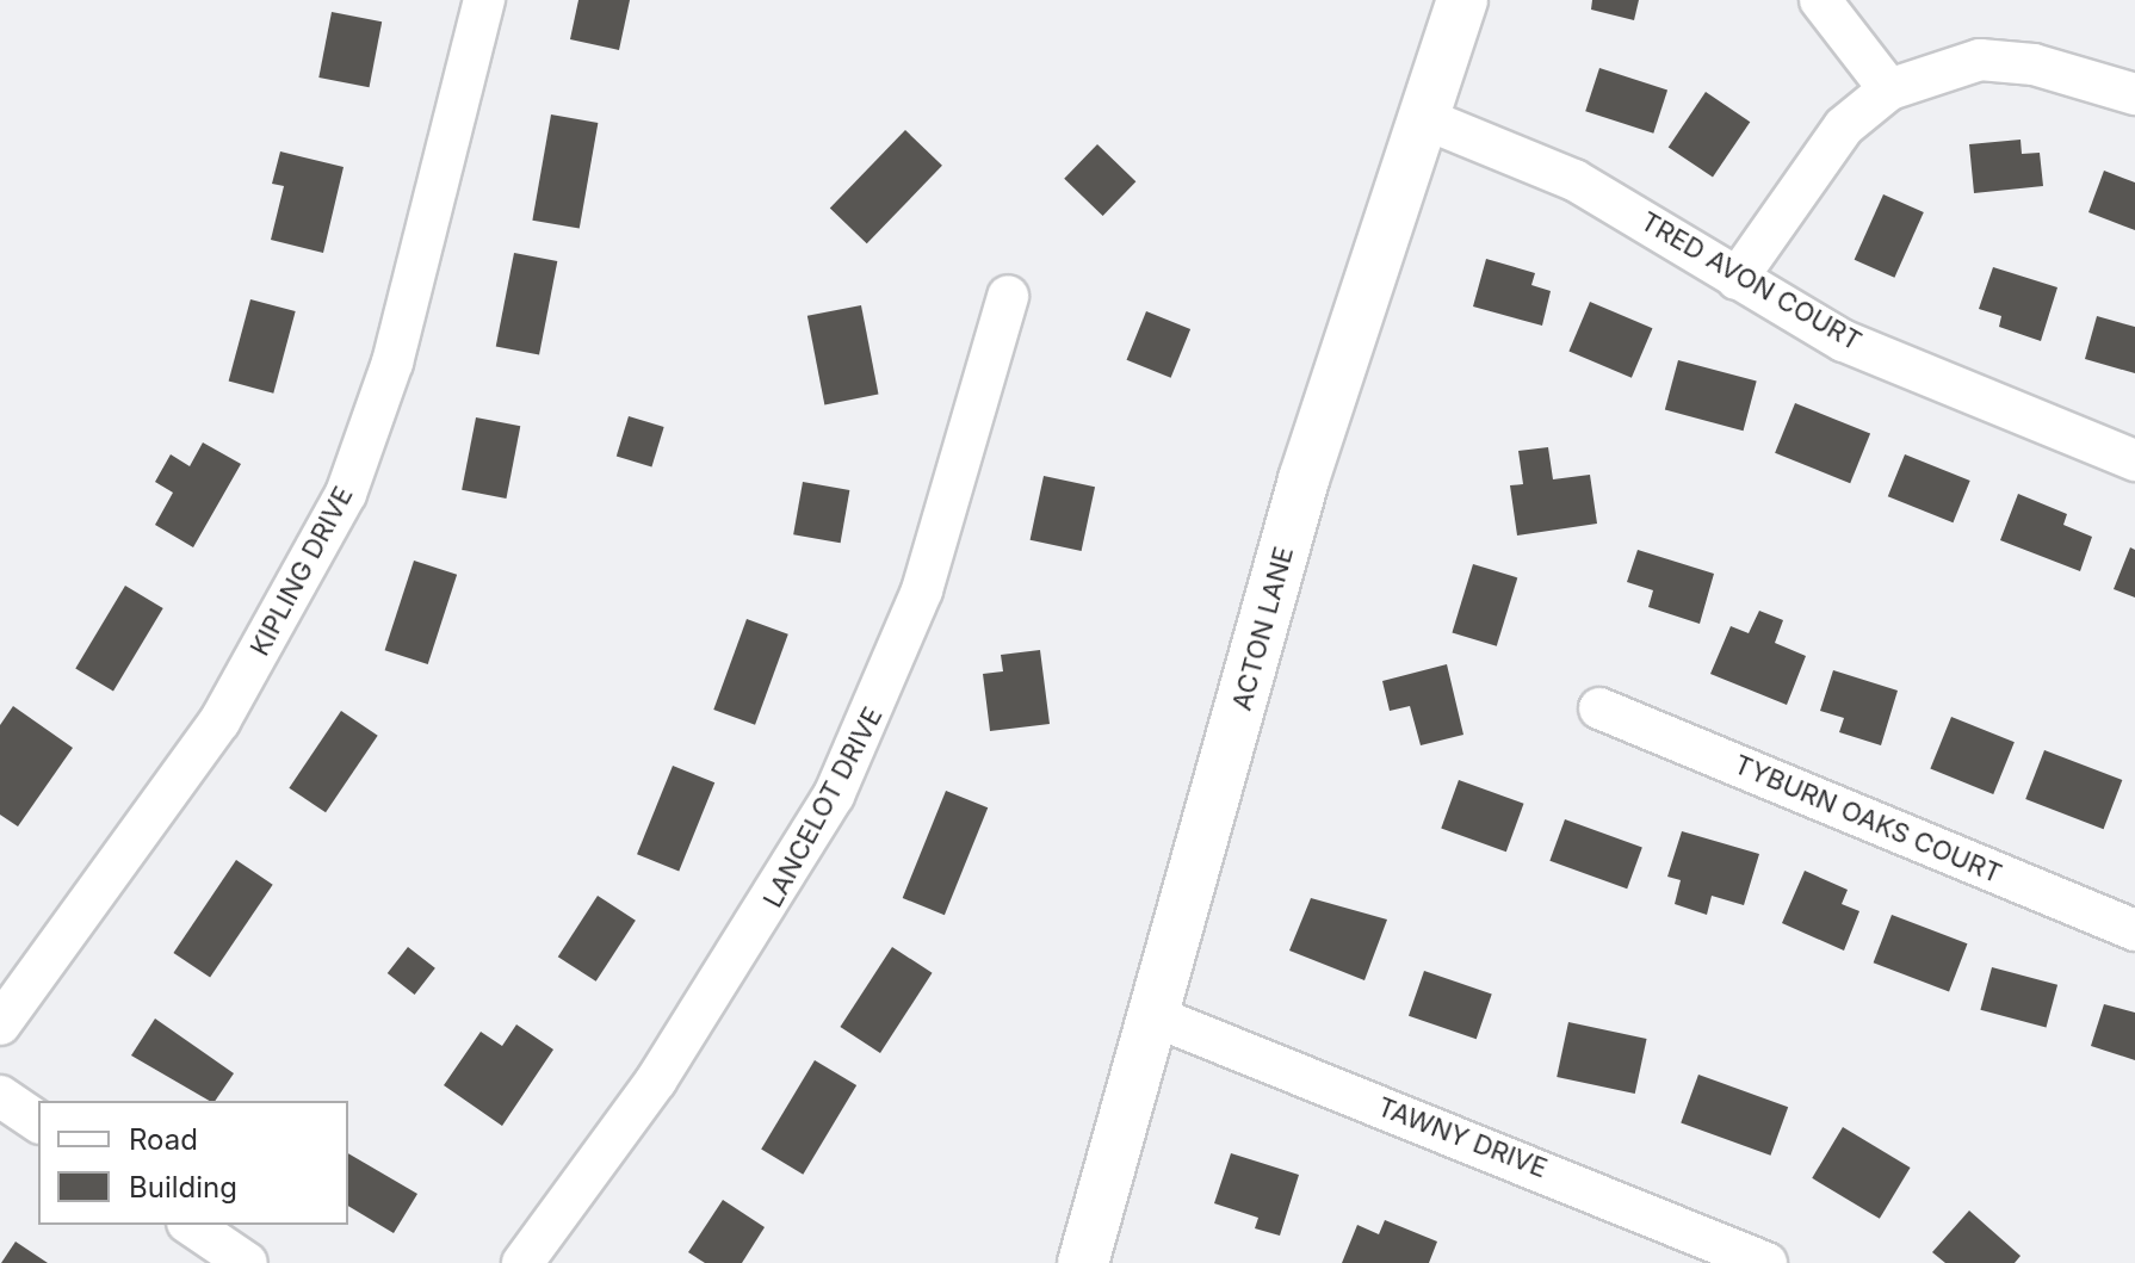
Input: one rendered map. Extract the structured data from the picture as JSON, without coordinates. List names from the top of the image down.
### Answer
{
  "streets": {
    "street": [
      "TRED AVON COURT",
      "KIPLING DRIVE",
      "ACTON LANE",
      "LANCELOT DRIVE",
      "TYBURN OAKS COURT",
      "TAWNY DRIVE"
    ]
  },
  "crossings": [
    ["TRED AVON COURT", "ACTON LANE"],
    ["ACTON LANE", "TAWNY DRIVE"]
  ],
  "legend": ["Road", "Building"]
}
